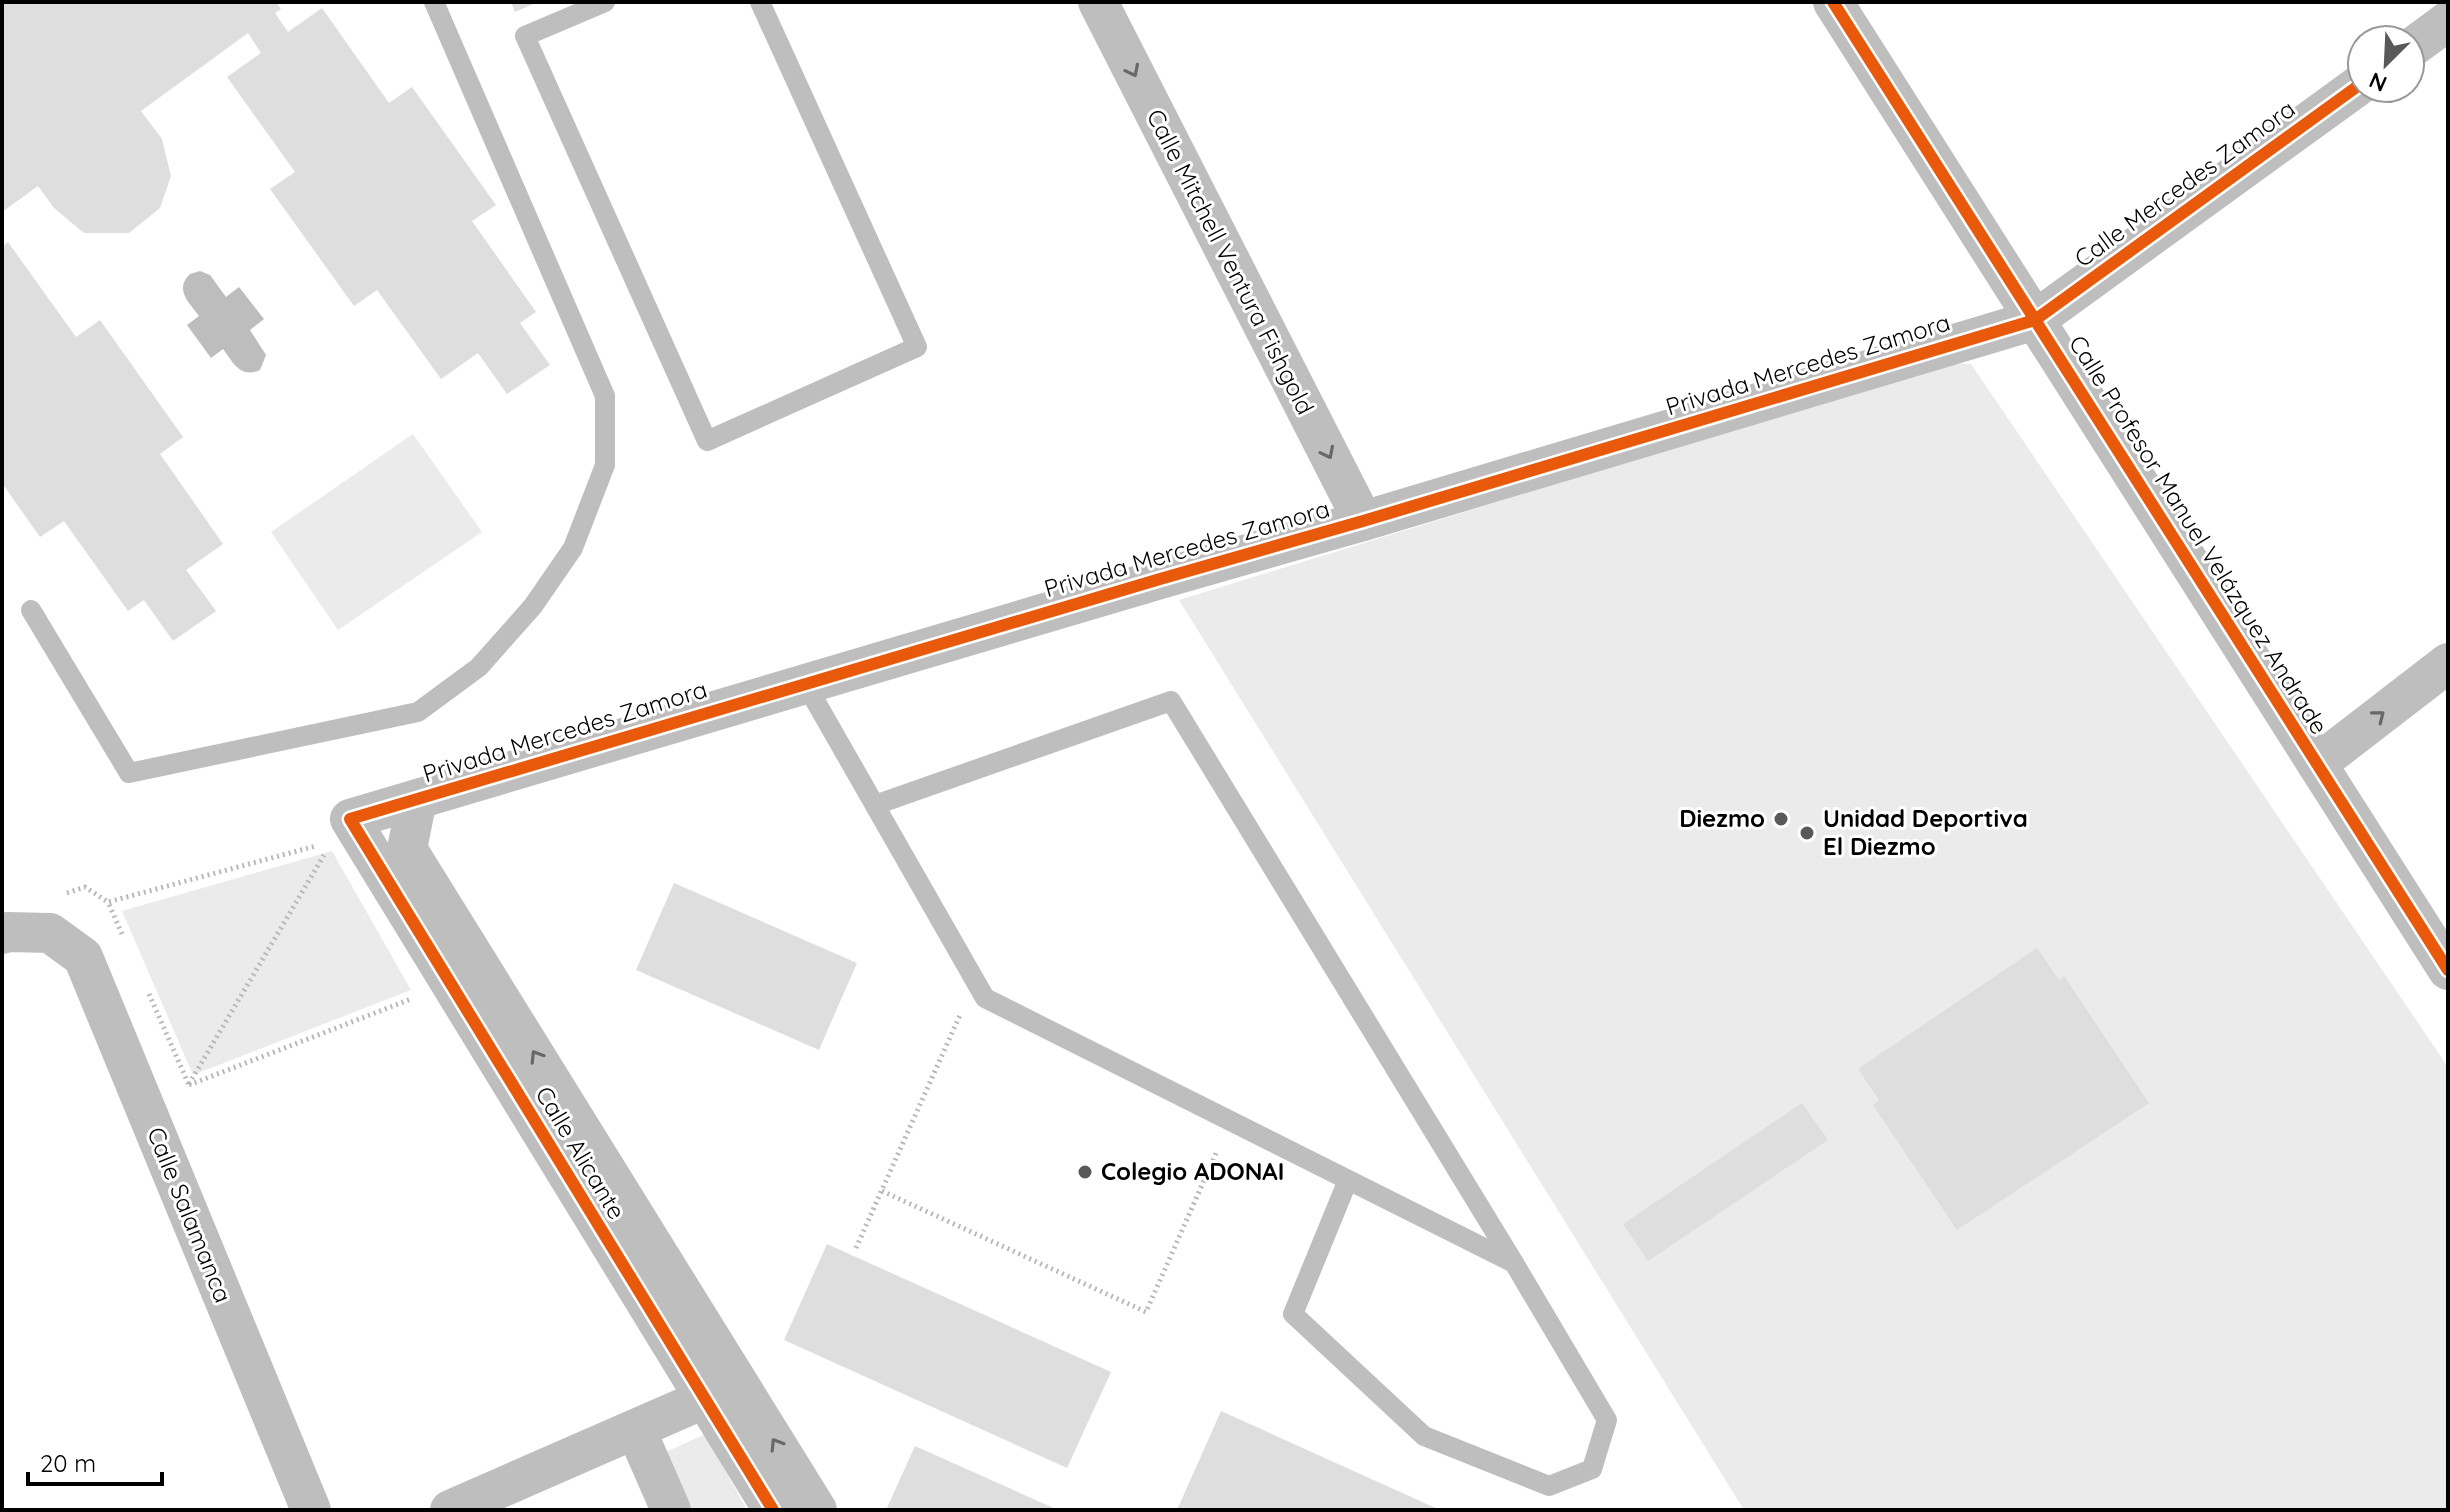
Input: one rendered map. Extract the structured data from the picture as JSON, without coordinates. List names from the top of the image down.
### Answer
{
  "streets": {
    "street": [
      "Calle Mercedes Zamora",
      "Calle Mitchell Ventura Fishgold",
      "Privada Mercedes Zamora",
      "Calle Profesor Manuel Velázquez Andrade",
      "Calle Alicante",
      "Calle Salamanca"
    ]
  },
  "crossings": [
    ["Calle Mercedes Zamora", "Privada Mercedes Zamora"],
    ["Calle Mercedes Zamora", "Calle Profesor Manuel Velázquez Andrade"],
    ["Calle Mitchell Ventura Fishgold", "Privada Mercedes Zamora"],
    ["Privada Mercedes Zamora", "Calle Profesor Manuel Velázquez Andrade"],
    ["Privada Mercedes Zamora", "Calle Alicante"]
  ],
  "one_way": ["Calle Mitchell Ventura Fishgold"],
  "places": ["Diezmo", "Unidad Deportiva El Diezmo", "Colegio ADONAI"],
  "scale_bar": "20 m",
  "north": "bottom left"
}
